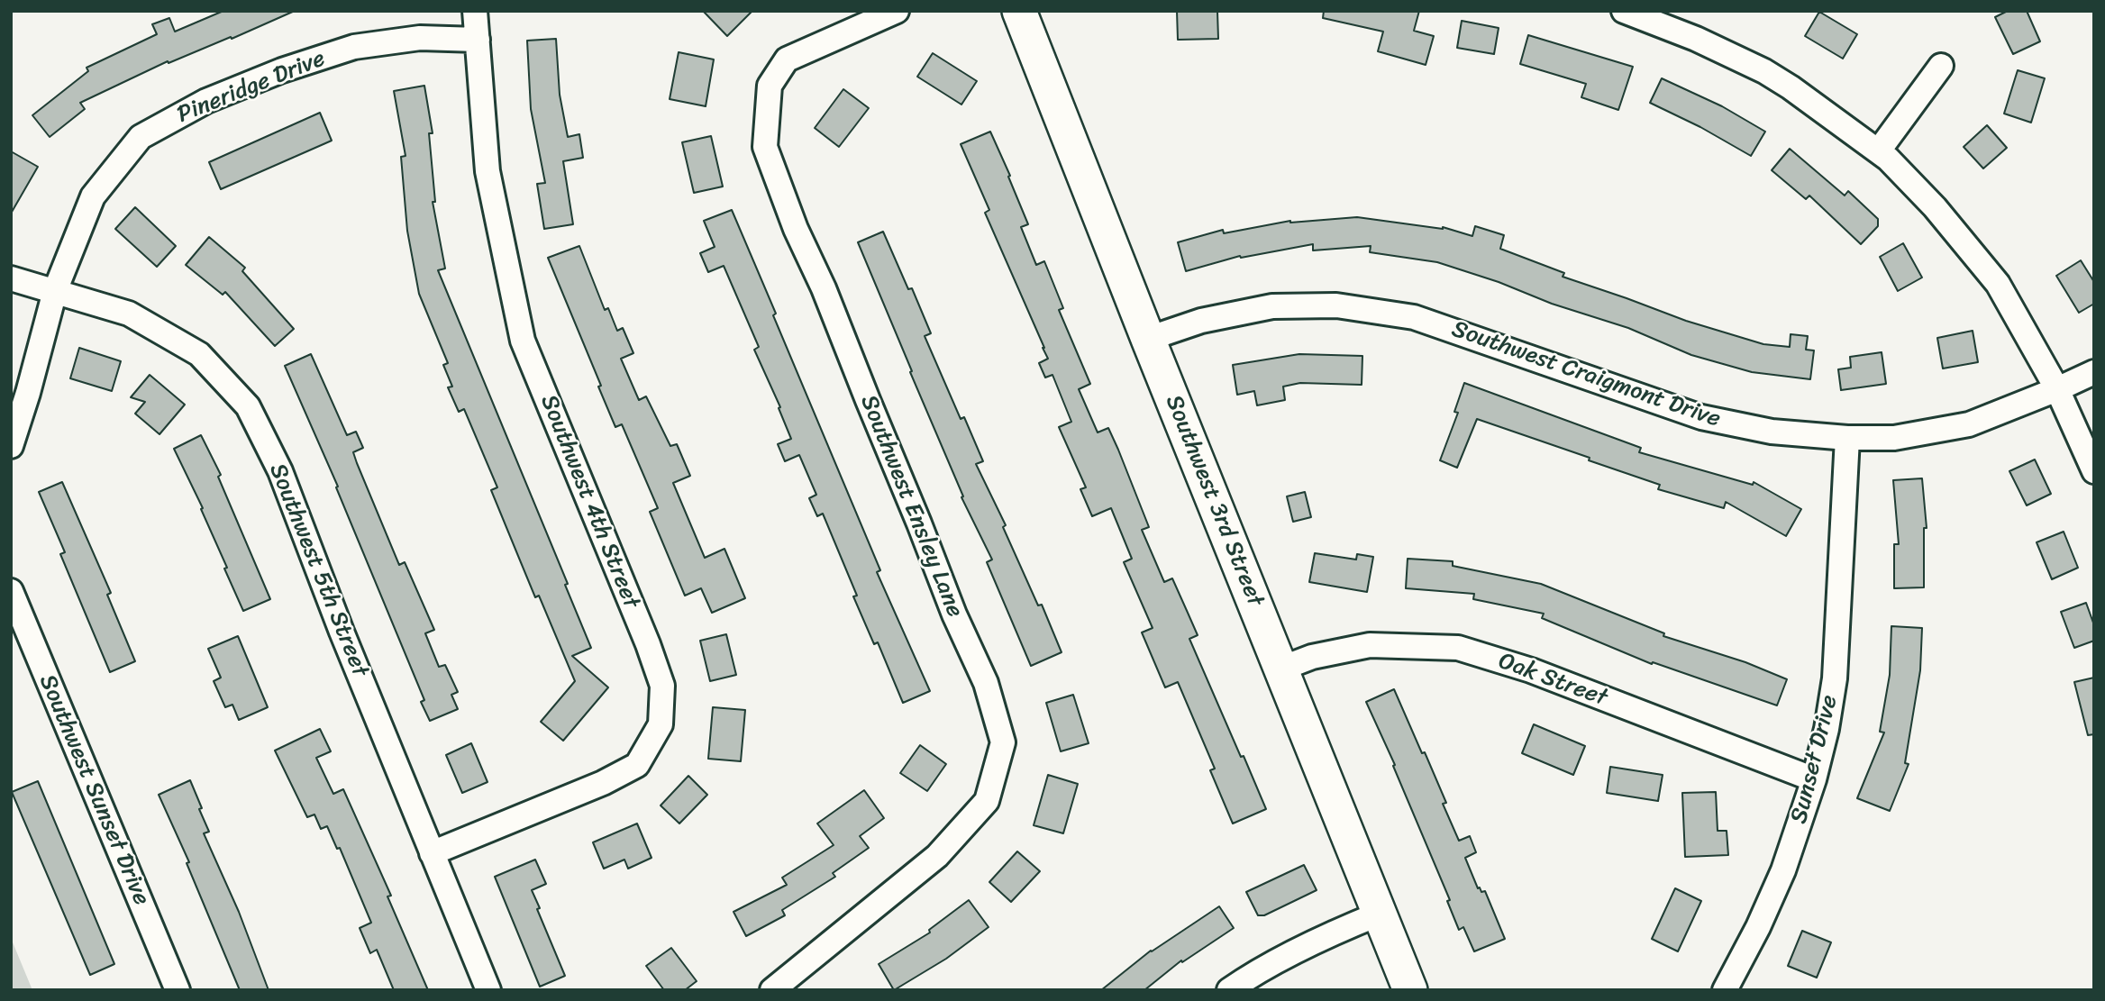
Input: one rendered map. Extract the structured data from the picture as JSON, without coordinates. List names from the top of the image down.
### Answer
{
  "streets": {
    "main road": ["Southwest 3rd Street"],
    "street": [
      "Pineridge Drive",
      "Southwest Craigmont Drive",
      "Southwest 4th Street",
      "Southwest Ensley Lane",
      "Southwest 5th Street",
      "Oak Street",
      "Sunset Drive",
      "Southwest Sunset Drive"
    ]
  },
  "crossings": [
    ["Pineridge Drive", "Southwest 4th Street"],
    ["Pineridge Drive", "Southwest 5th Street"],
    ["Southwest Craigmont Drive", "Southwest 3rd Street"],
    ["Southwest Craigmont Drive", "Sunset Drive"],
    ["Southwest 3rd Street", "Oak Street"],
    ["Southwest 4th Street", "Southwest 5th Street"],
    ["Oak Street", "Sunset Drive"]
  ]
}
